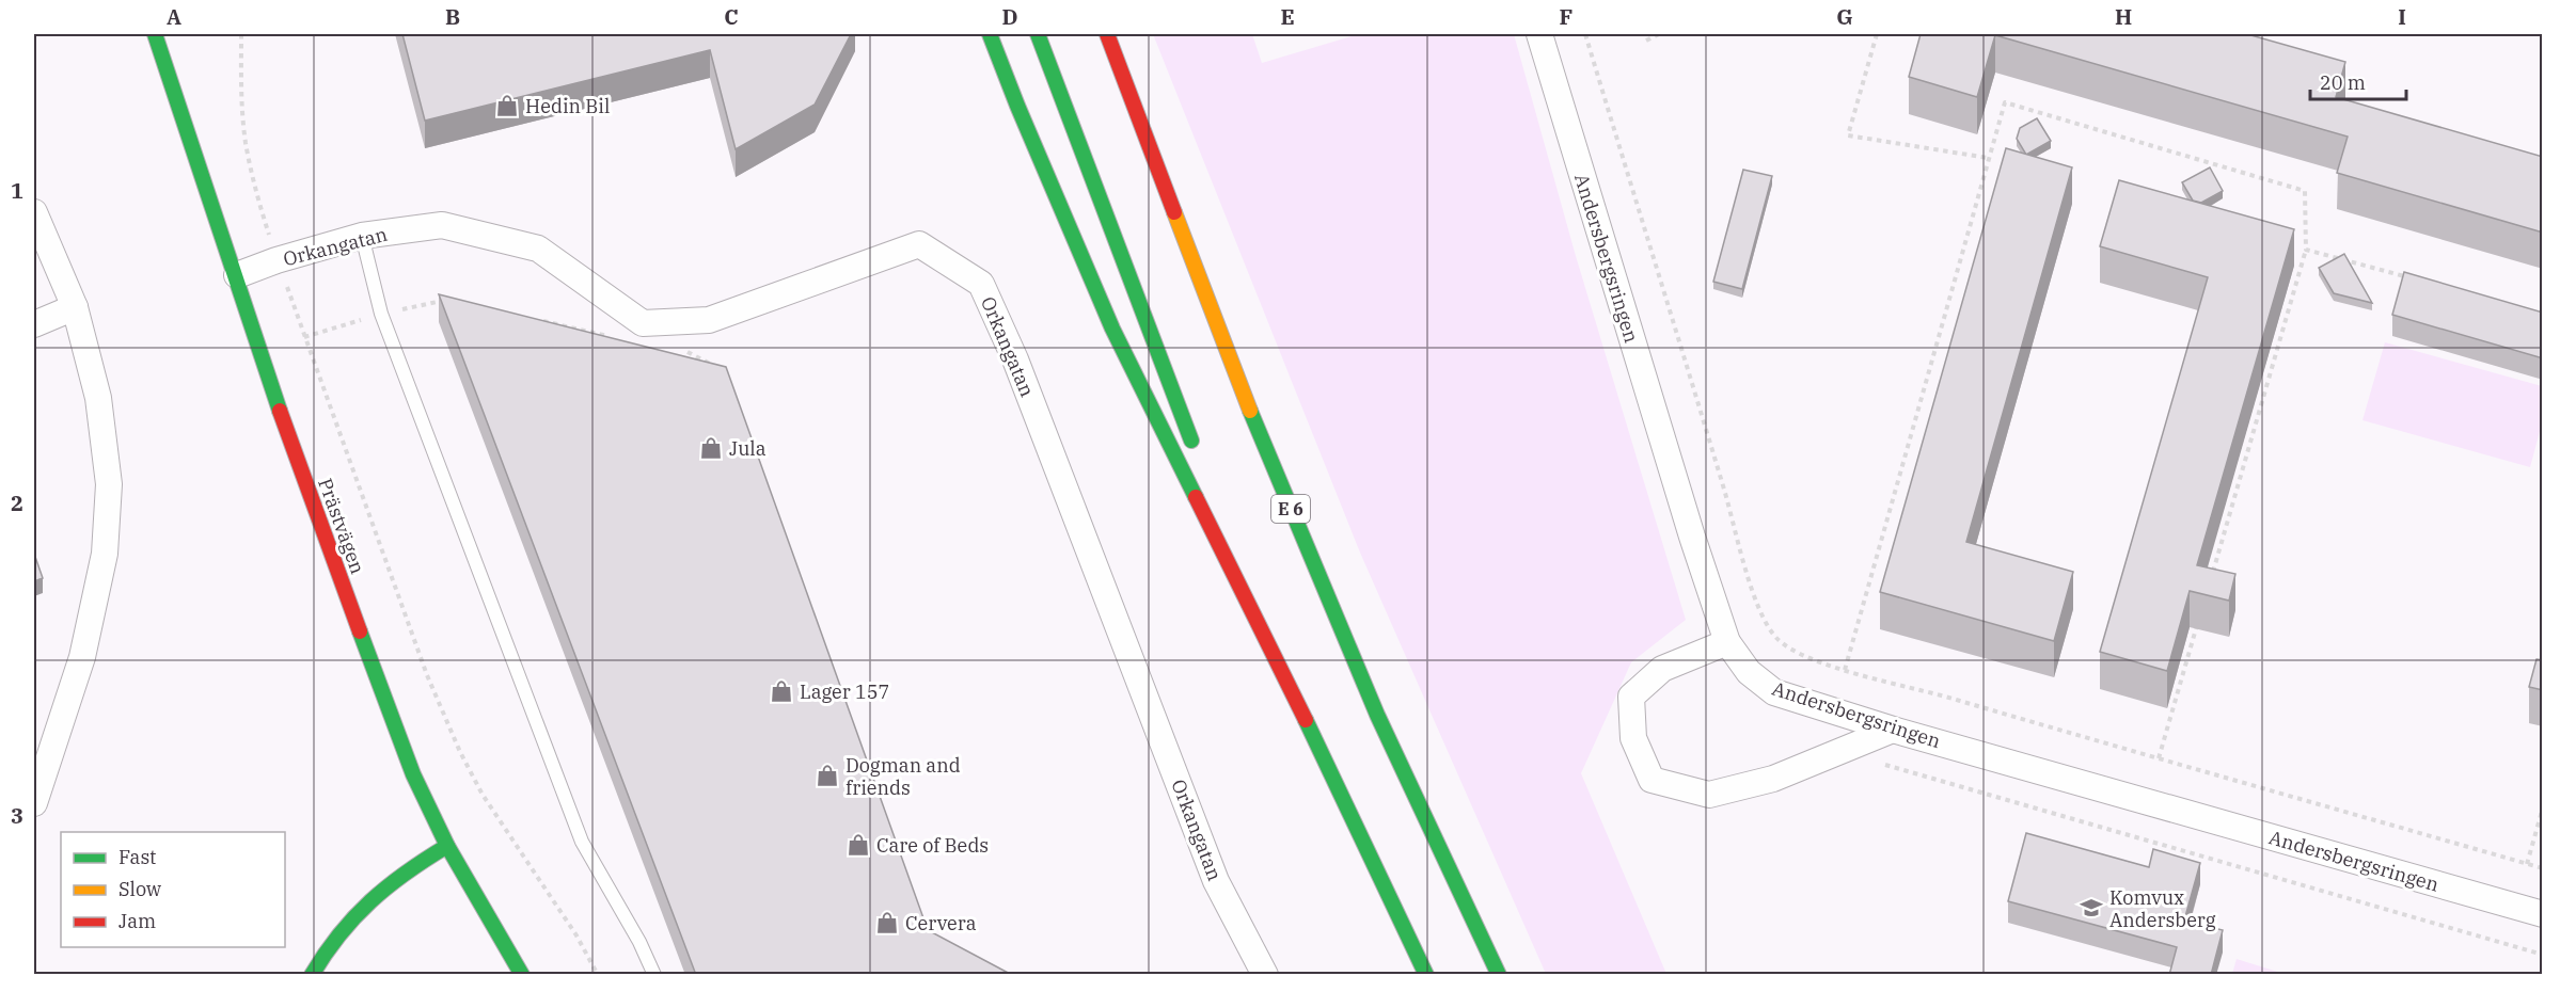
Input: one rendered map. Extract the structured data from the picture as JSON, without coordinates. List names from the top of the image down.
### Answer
{
  "streets": {
    "main road": ["E 6", "Prästvägen"],
    "street": ["Orkangatan", "Andersbergsringen"]
  },
  "crossings": [
    ["Orkangatan", "Prästvägen"]
  ],
  "places": {
    "shop": [
      "Hedin Bil",
      "Jula",
      "Lager 157",
      "Dogman and friends",
      "Care of Beds",
      "Cervera"
    ],
    "school or university": ["Komvux Andersberg"]
  },
  "legend": ["Fast", "Slow", "Jam"],
  "scale_bar": "20 m",
  "grid": {
    "columns": [
      "A",
      "B",
      "C",
      "D",
      "E",
      "F",
      "G",
      "H",
      "I"
    ],
    "rows": ["1", "2", "3"]
  }
}
